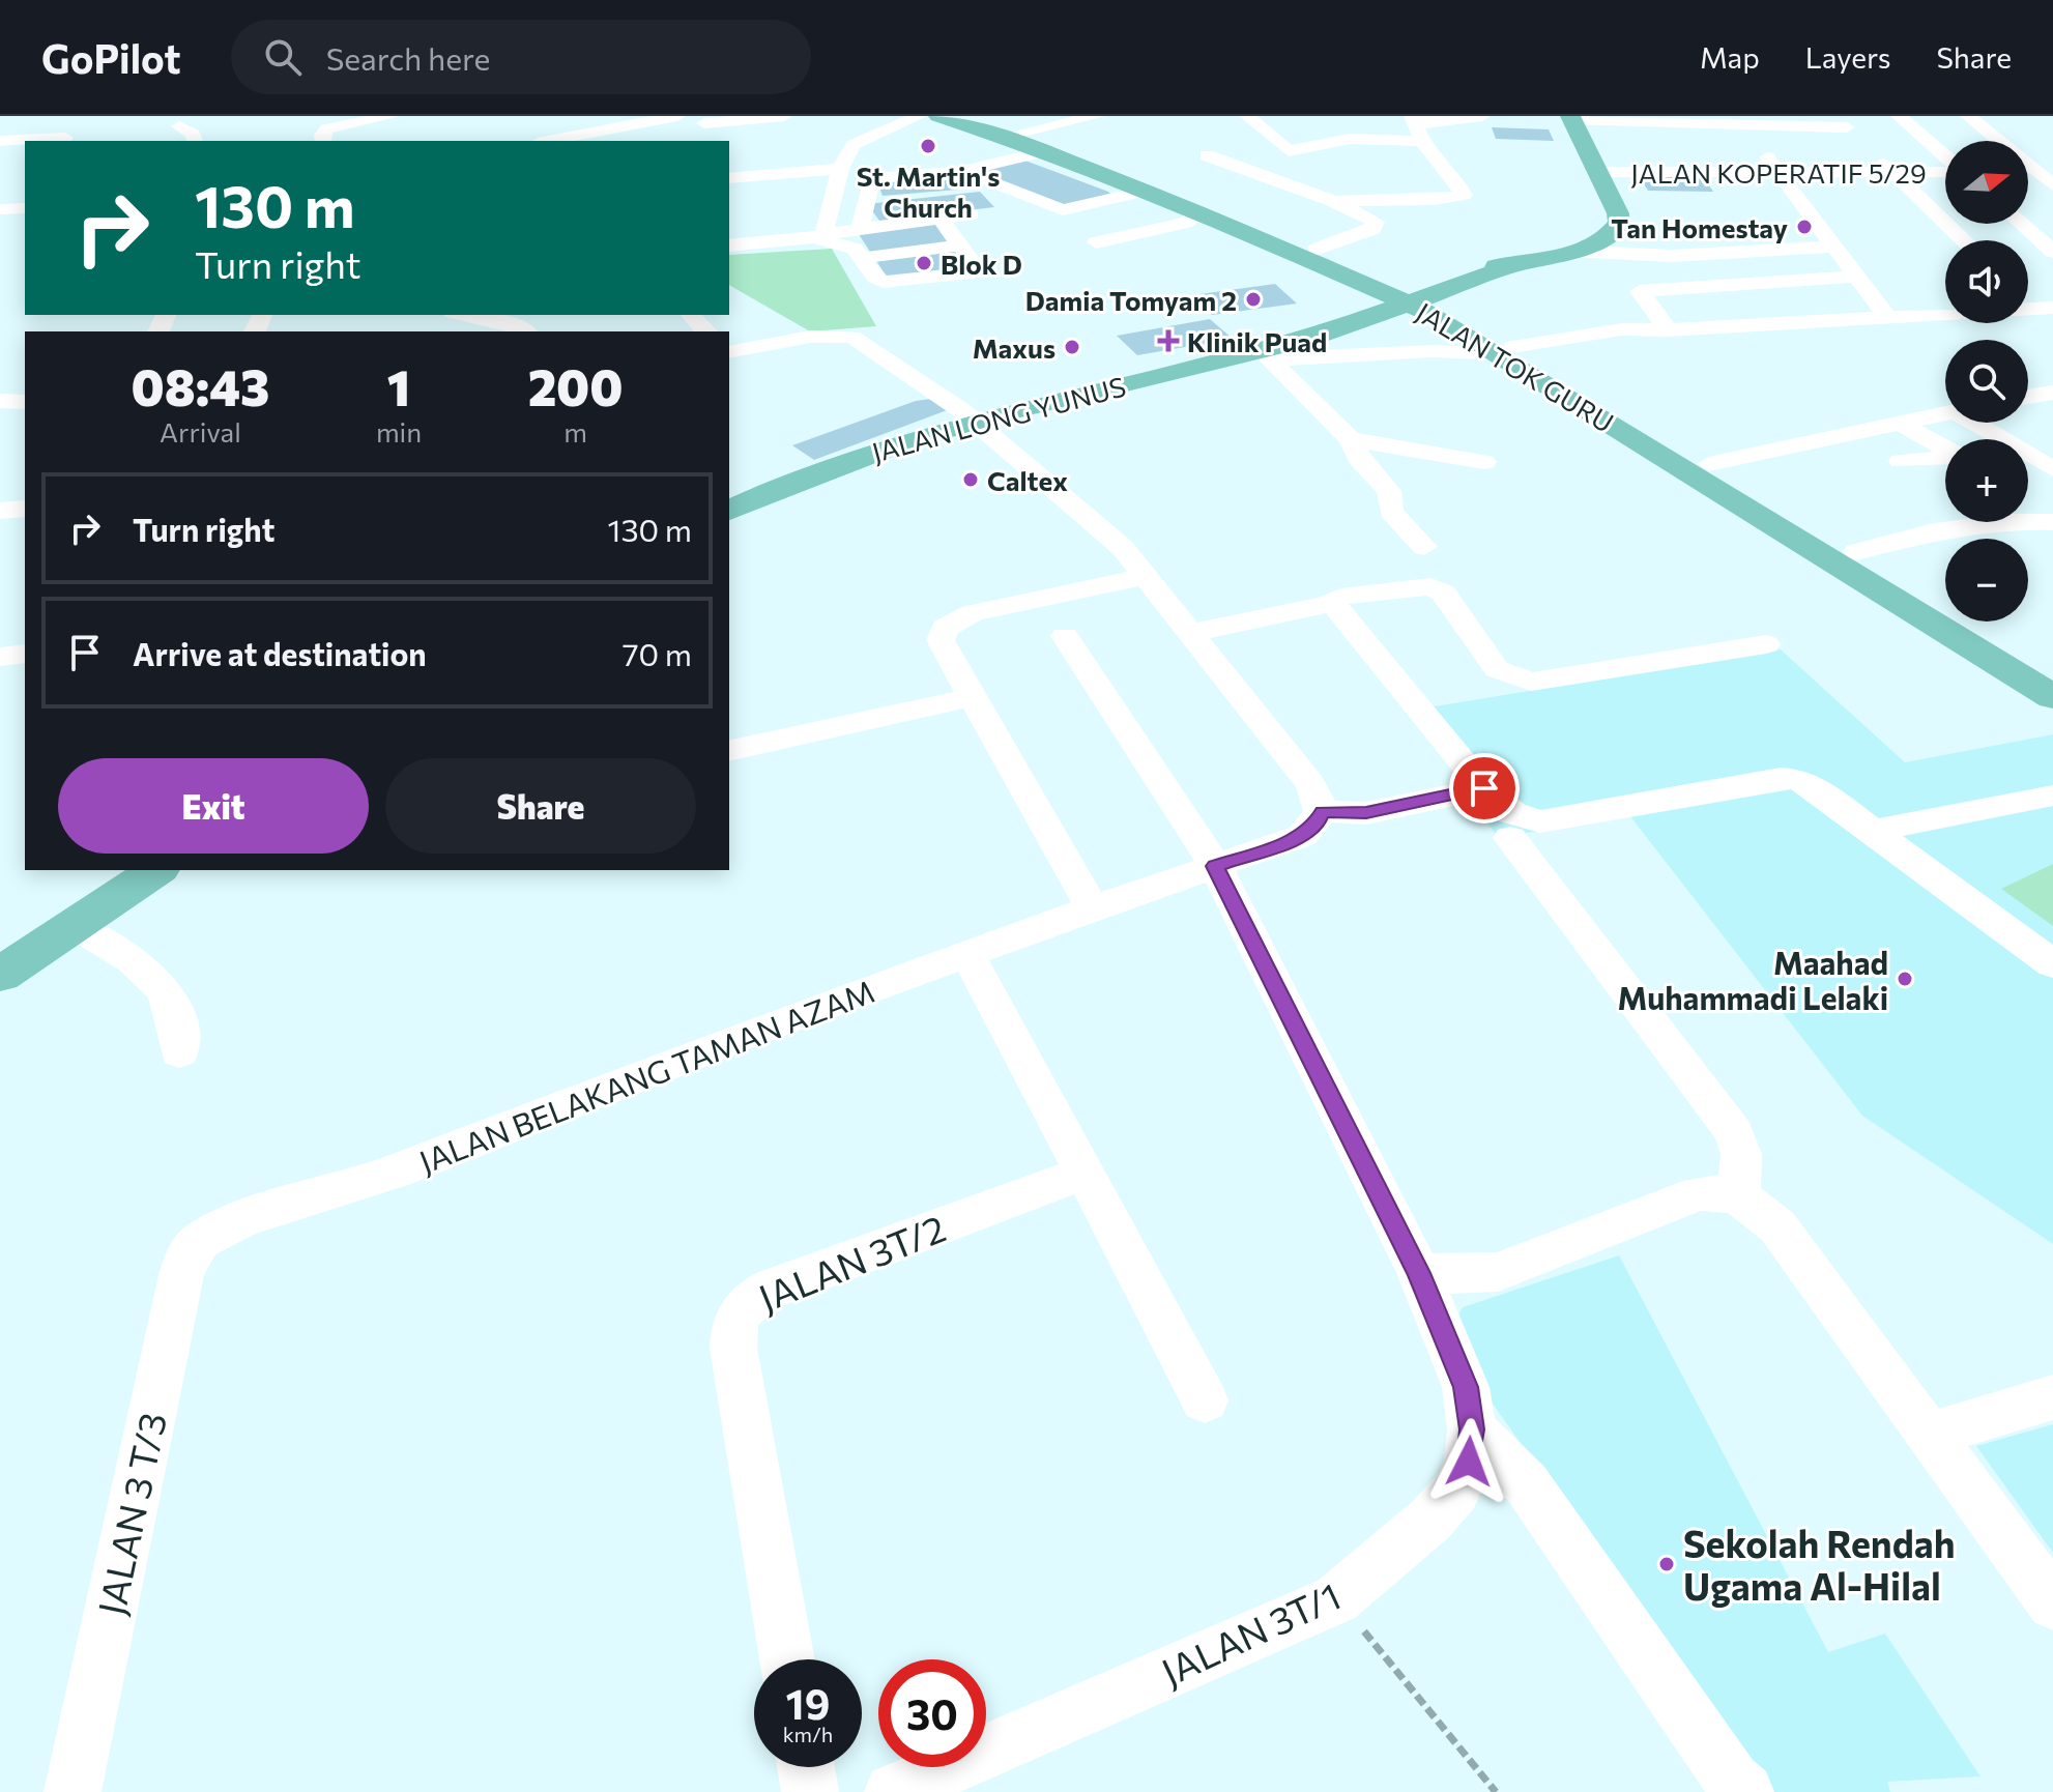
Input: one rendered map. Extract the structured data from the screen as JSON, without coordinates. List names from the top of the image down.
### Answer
{
  "streets": {
    "main road": ["JALAN TOK GURU", "JALAN LONG YUNUS"],
    "street": [
      "JALAN KOPERATIF 5/29",
      "JALAN BELAKANG TAMAN AZAM",
      "JALAN 3T/2",
      "JALAN 3 T/3",
      "JALAN 3T/1"
    ]
  },
  "crossings": [
    ["JALAN KOPERATIF 5/29", "JALAN LONG YUNUS"],
    ["JALAN TOK GURU", "JALAN LONG YUNUS"],
    ["JALAN BELAKANG TAMAN AZAM", "JALAN 3 T/3"],
    ["JALAN BELAKANG TAMAN AZAM", "JALAN 3T/1"]
  ],
  "places": {
    "other": [
      "St. Martin's Church",
      "Tan Homestay",
      "Blok D",
      "Damia Tomyam 2",
      "Maxus",
      "Caltex",
      "Maahad Muhammadi Lelaki",
      "Sekolah Rendah Ugama Al-Hilal"
    ],
    "health": ["Klinik Puad"]
  },
  "north": "right",
  "page": {
    "header": "GoPilot",
    "search": "Search here",
    "nav": ["Map", "Layers", "Share"],
    "map_buttons": ["+", "−"],
    "turn": ["130 m", "Turn right"],
    "eta": [
      "08:43",
      "Arrival",
      "1",
      "min",
      "200",
      "m"
    ],
    "list": [
      {
        "name": "Turn right",
        "value": "130 m"
      },
      {
        "name": "Arrive at destination",
        "value": "70 m"
      }
    ],
    "buttons": ["Exit", "Share"],
    "speed": "19 km/h",
    "limit": "30"
  }
}
